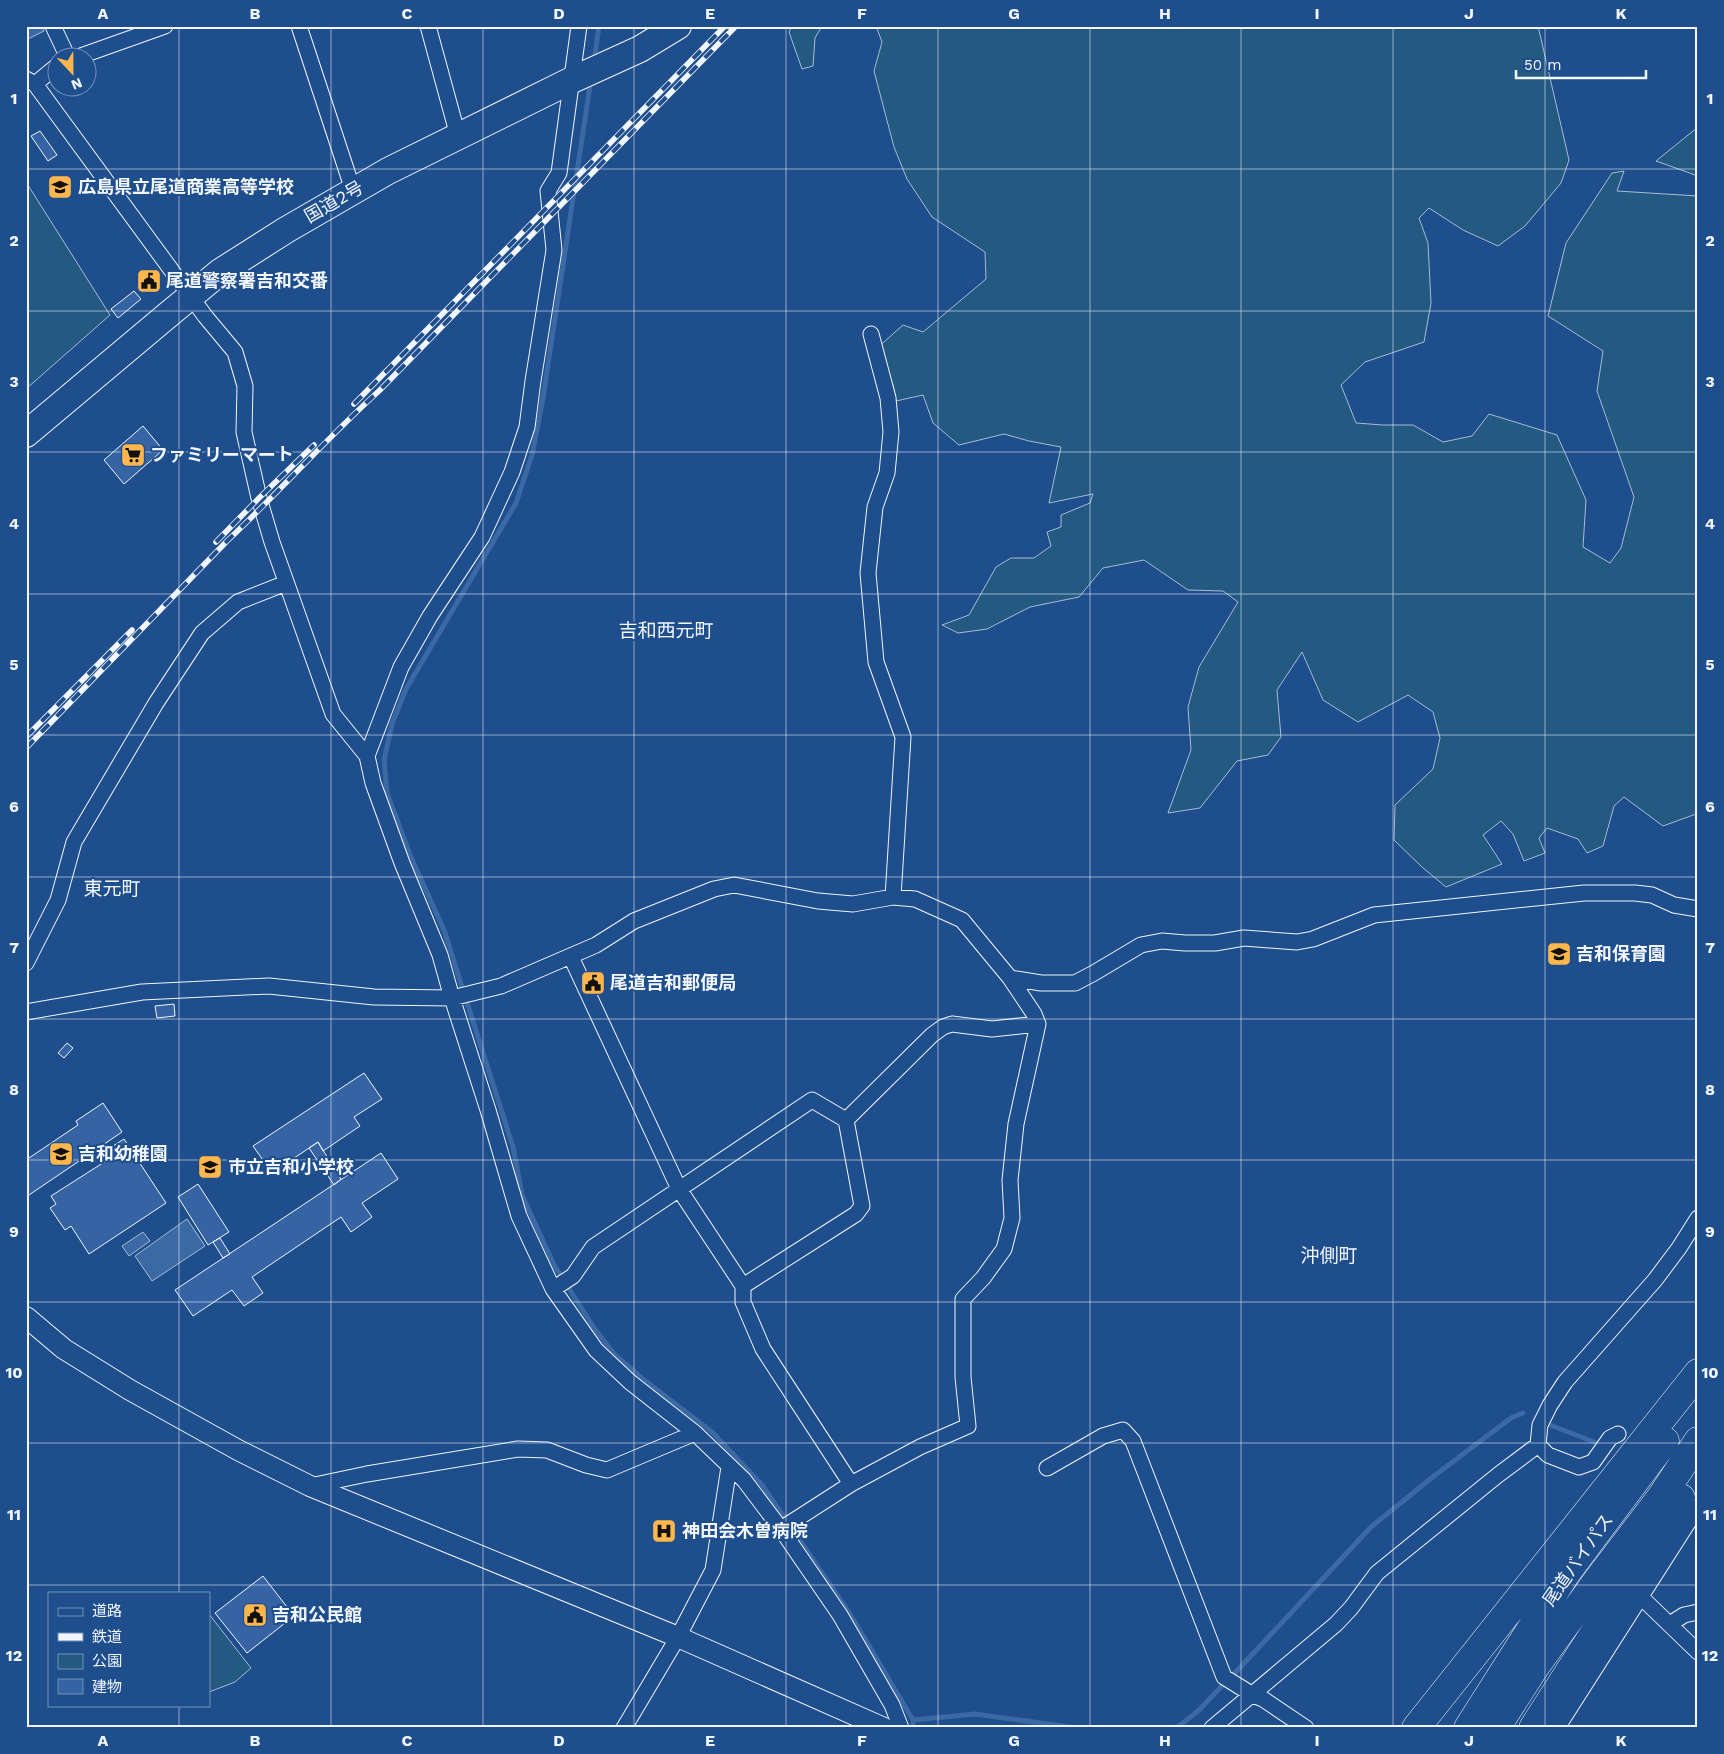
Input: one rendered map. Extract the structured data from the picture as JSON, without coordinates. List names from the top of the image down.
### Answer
{
  "streets": {
    "highway": ["国道2号", "尾道バイパス"]
  },
  "districts": ["吉和西元町", "東元町", "沖側町"],
  "places": {
    "school or university": [
      "広島県立尾道商業高等学校",
      "吉和保育園",
      "吉和幼稚園",
      "市立吉和小学校"
    ],
    "public building": ["尾道警察署吉和交番", "尾道吉和郵便局", "吉和公民館"],
    "supermarket": ["ファミリーマート"],
    "hospital": ["神田会木曽病院"]
  },
  "legend": [
    "道路",
    "鉄道",
    "公園",
    "建物"
  ],
  "scale_bar": "50 m",
  "north": "bottom",
  "grid": {
    "columns": [
      "A",
      "B",
      "C",
      "D",
      "E",
      "F",
      "G",
      "H",
      "I",
      "J",
      "K"
    ],
    "rows": [
      "1",
      "2",
      "3",
      "4",
      "5",
      "6",
      "7",
      "8",
      "9",
      "10",
      "11",
      "12"
    ]
  }
}
